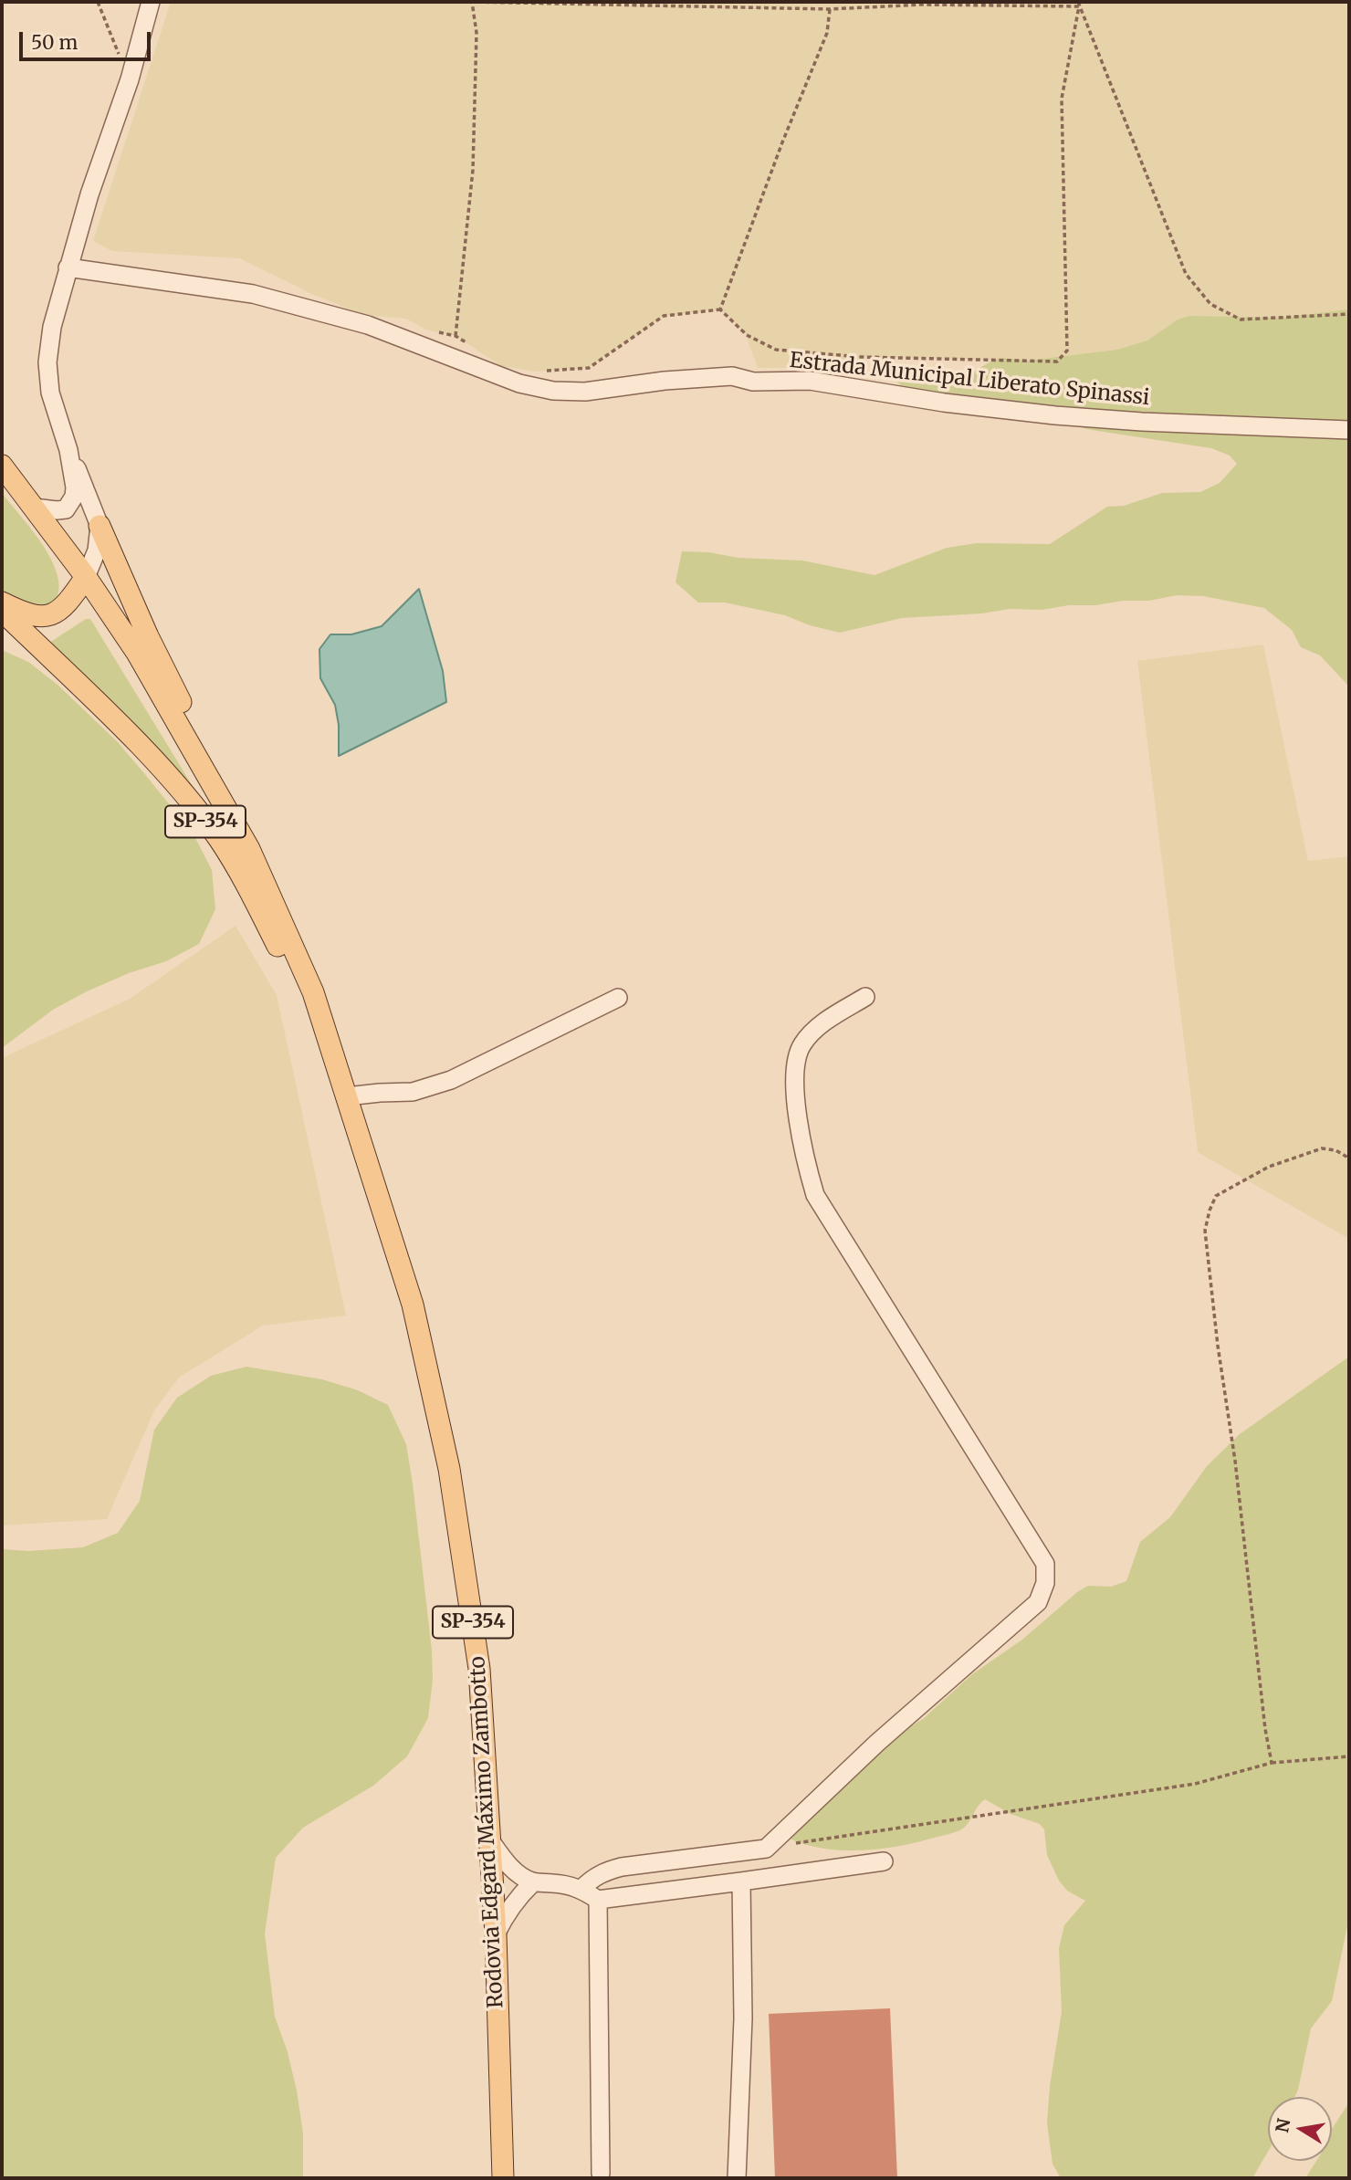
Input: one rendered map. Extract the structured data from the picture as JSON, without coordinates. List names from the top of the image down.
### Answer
{
  "streets": {
    "main road": ["SP-354", "Rodovia Edgard Máximo Zambotto"],
    "street": ["Estrada Municipal Liberato Spinassi"]
  },
  "scale_bar": "50 m",
  "north": "left"
}
